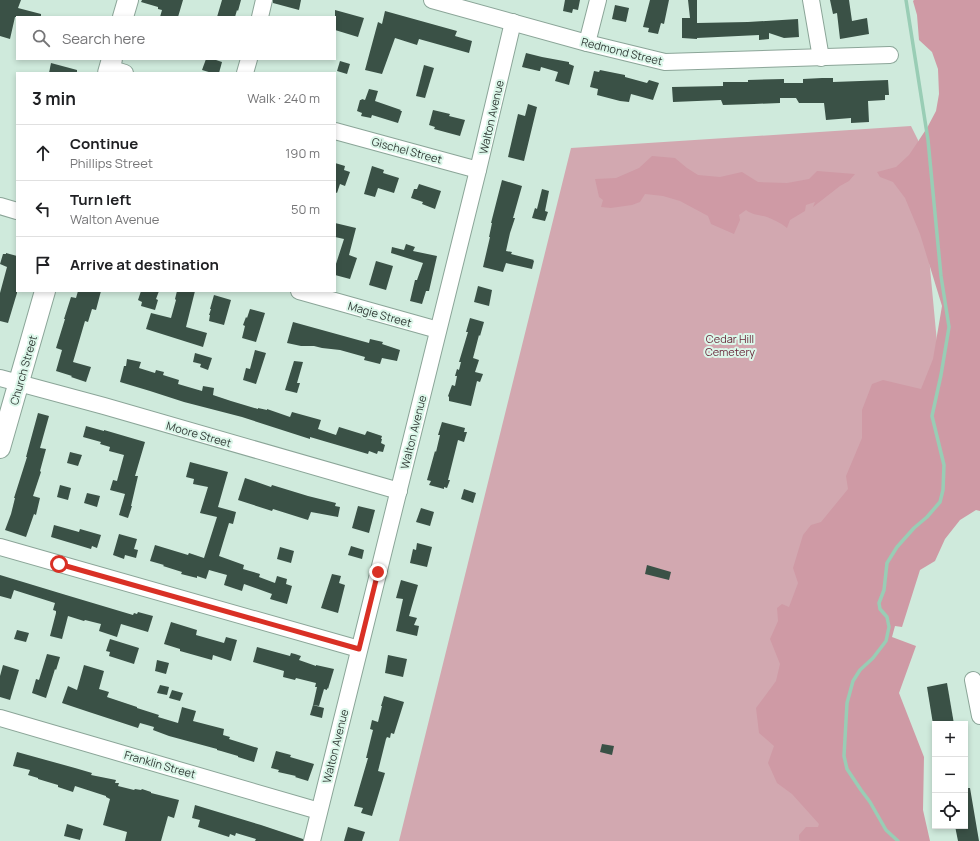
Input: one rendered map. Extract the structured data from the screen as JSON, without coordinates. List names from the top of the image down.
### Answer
{
  "streets": {
    "main road": ["Church Street"],
    "street": [
      "Redmond Street",
      "Walton Avenue",
      "Gischel Street",
      "Magie Street",
      "Moore Street",
      "Franklin Street"
    ]
  },
  "crossings": [
    ["Redmond Street", "Walton Avenue"],
    ["Walton Avenue", "Gischel Street"],
    ["Walton Avenue", "Magie Street"],
    ["Walton Avenue", "Moore Street"],
    ["Walton Avenue", "Franklin Street"],
    ["Church Street", "Moore Street"]
  ],
  "parks": ["Cedar Hill Cemetery"],
  "page": {
    "search": "Search here",
    "heading": ["3 min", "Walk · 240 m"],
    "list": [
      ["Continue", "Phillips Street", "190 m"],
      ["Turn left", "Walton Avenue", "50 m"],
      "Arrive at destination"
    ],
    "map_buttons": ["+", "−"]
  }
}
